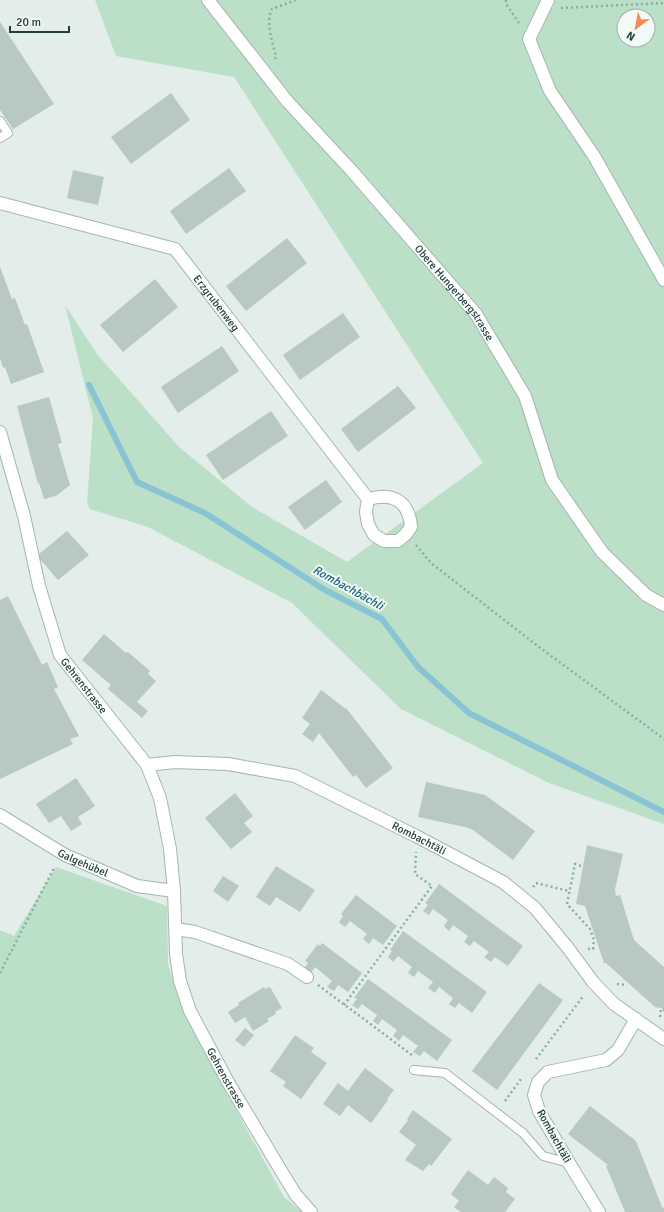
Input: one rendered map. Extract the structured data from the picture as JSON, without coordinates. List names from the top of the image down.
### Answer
{
  "streets": {
    "street": [
      "Obere Hungerbergstrasse",
      "Erzgrubenweg",
      "Gehrenstrasse",
      "Rombachtäli",
      "Galgehübel"
    ]
  },
  "crossings": [
    ["Gehrenstrasse", "Rombachtäli"],
    ["Gehrenstrasse", "Galgehübel"]
  ],
  "water": ["Rombachbächli"],
  "scale_bar": "20 m",
  "north": "bottom left"
}
